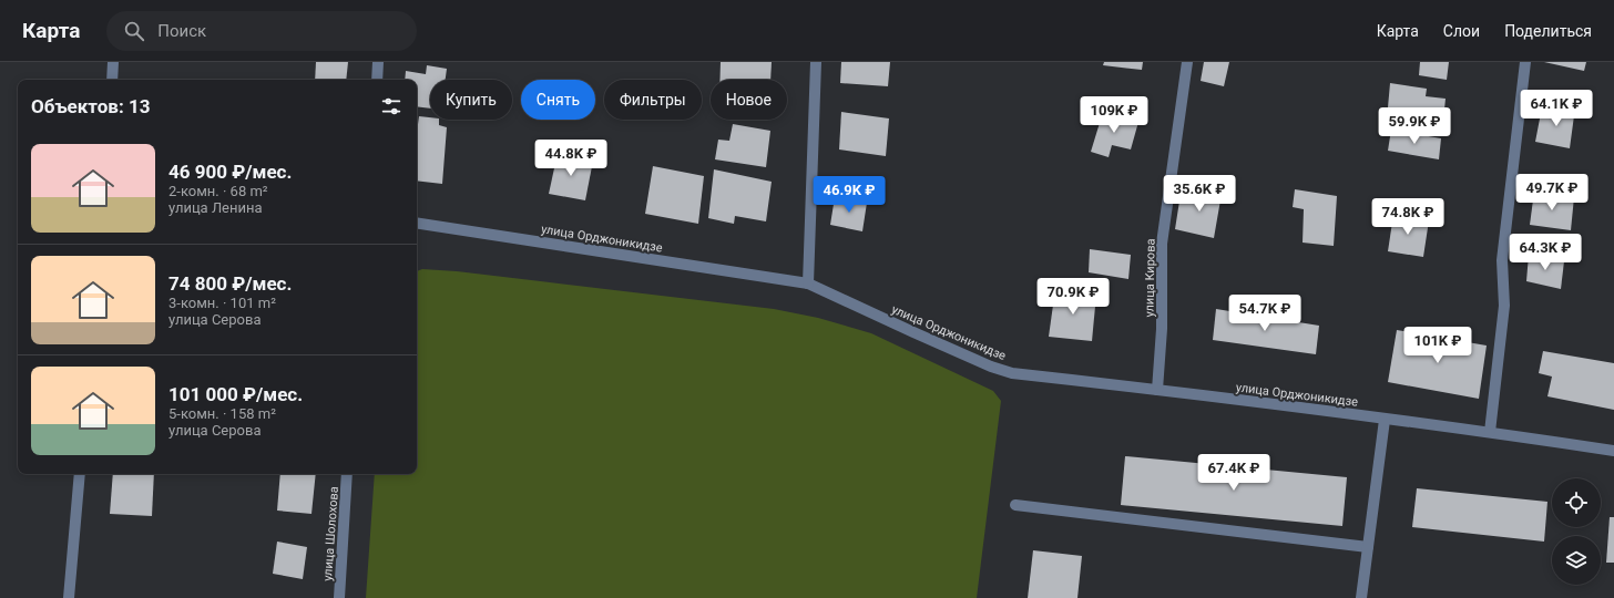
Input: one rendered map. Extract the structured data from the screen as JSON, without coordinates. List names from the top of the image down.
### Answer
{
  "streets": {
    "street": ["улица Орджоникидзе", "улица Кирова", "улица Шолохова"]
  },
  "crossings": [
    ["улица Орджоникидзе", "улица Кирова"]
  ],
  "page": {
    "header": "Карта",
    "search": "Поиск",
    "nav": ["Карта", "Слои", "Поделиться"],
    "chip": [
      "Купить",
      "Снять",
      "Фильтры",
      "Новое"
    ],
    "heading": "Объектов: 13",
    "price": [
      "64.1K ₽",
      "109K ₽",
      "59.9K ₽",
      "44.8K ₽",
      "49.7K ₽",
      "35.6K ₽",
      "46.9K ₽",
      "74.8K ₽",
      "64.3K ₽",
      "70.9K ₽",
      "54.7K ₽",
      "101K ₽",
      "67.4K ₽"
    ],
    "list": [
      {
        "name": "46 900 ₽/мес.",
        "note": "2-комн. · 68 m² · улица Ленина"
      },
      {
        "name": "74 800 ₽/мес.",
        "note": "3-комн. · 101 m² · улица Серова"
      },
      {
        "name": "101 000 ₽/мес.",
        "note": "5-комн. · 158 m² · улица Серова"
      }
    ]
  }
}
